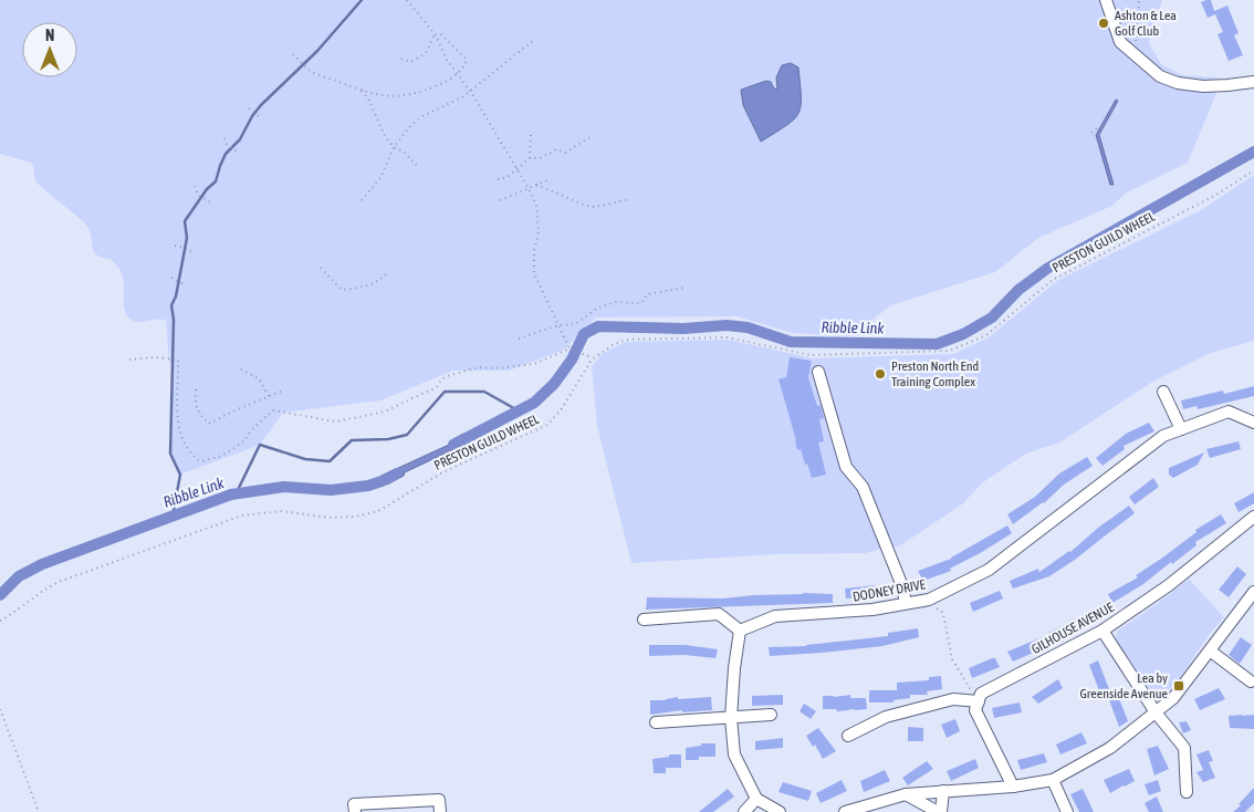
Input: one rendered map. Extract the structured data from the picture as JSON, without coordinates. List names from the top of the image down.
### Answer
{
  "streets": {
    "street": ["DODNEY DRIVE", "GILHOUSE AVENUE"],
    "path": ["PRESTON GUILD WHEEL"]
  },
  "water": ["Ribble Link"],
  "places": {
    "other": ["Ashton & Lea Golf Club", "Preston North End Training Complex"],
    "transit": ["Lea by Greenside Avenue"]
  },
  "north": "top"
}
